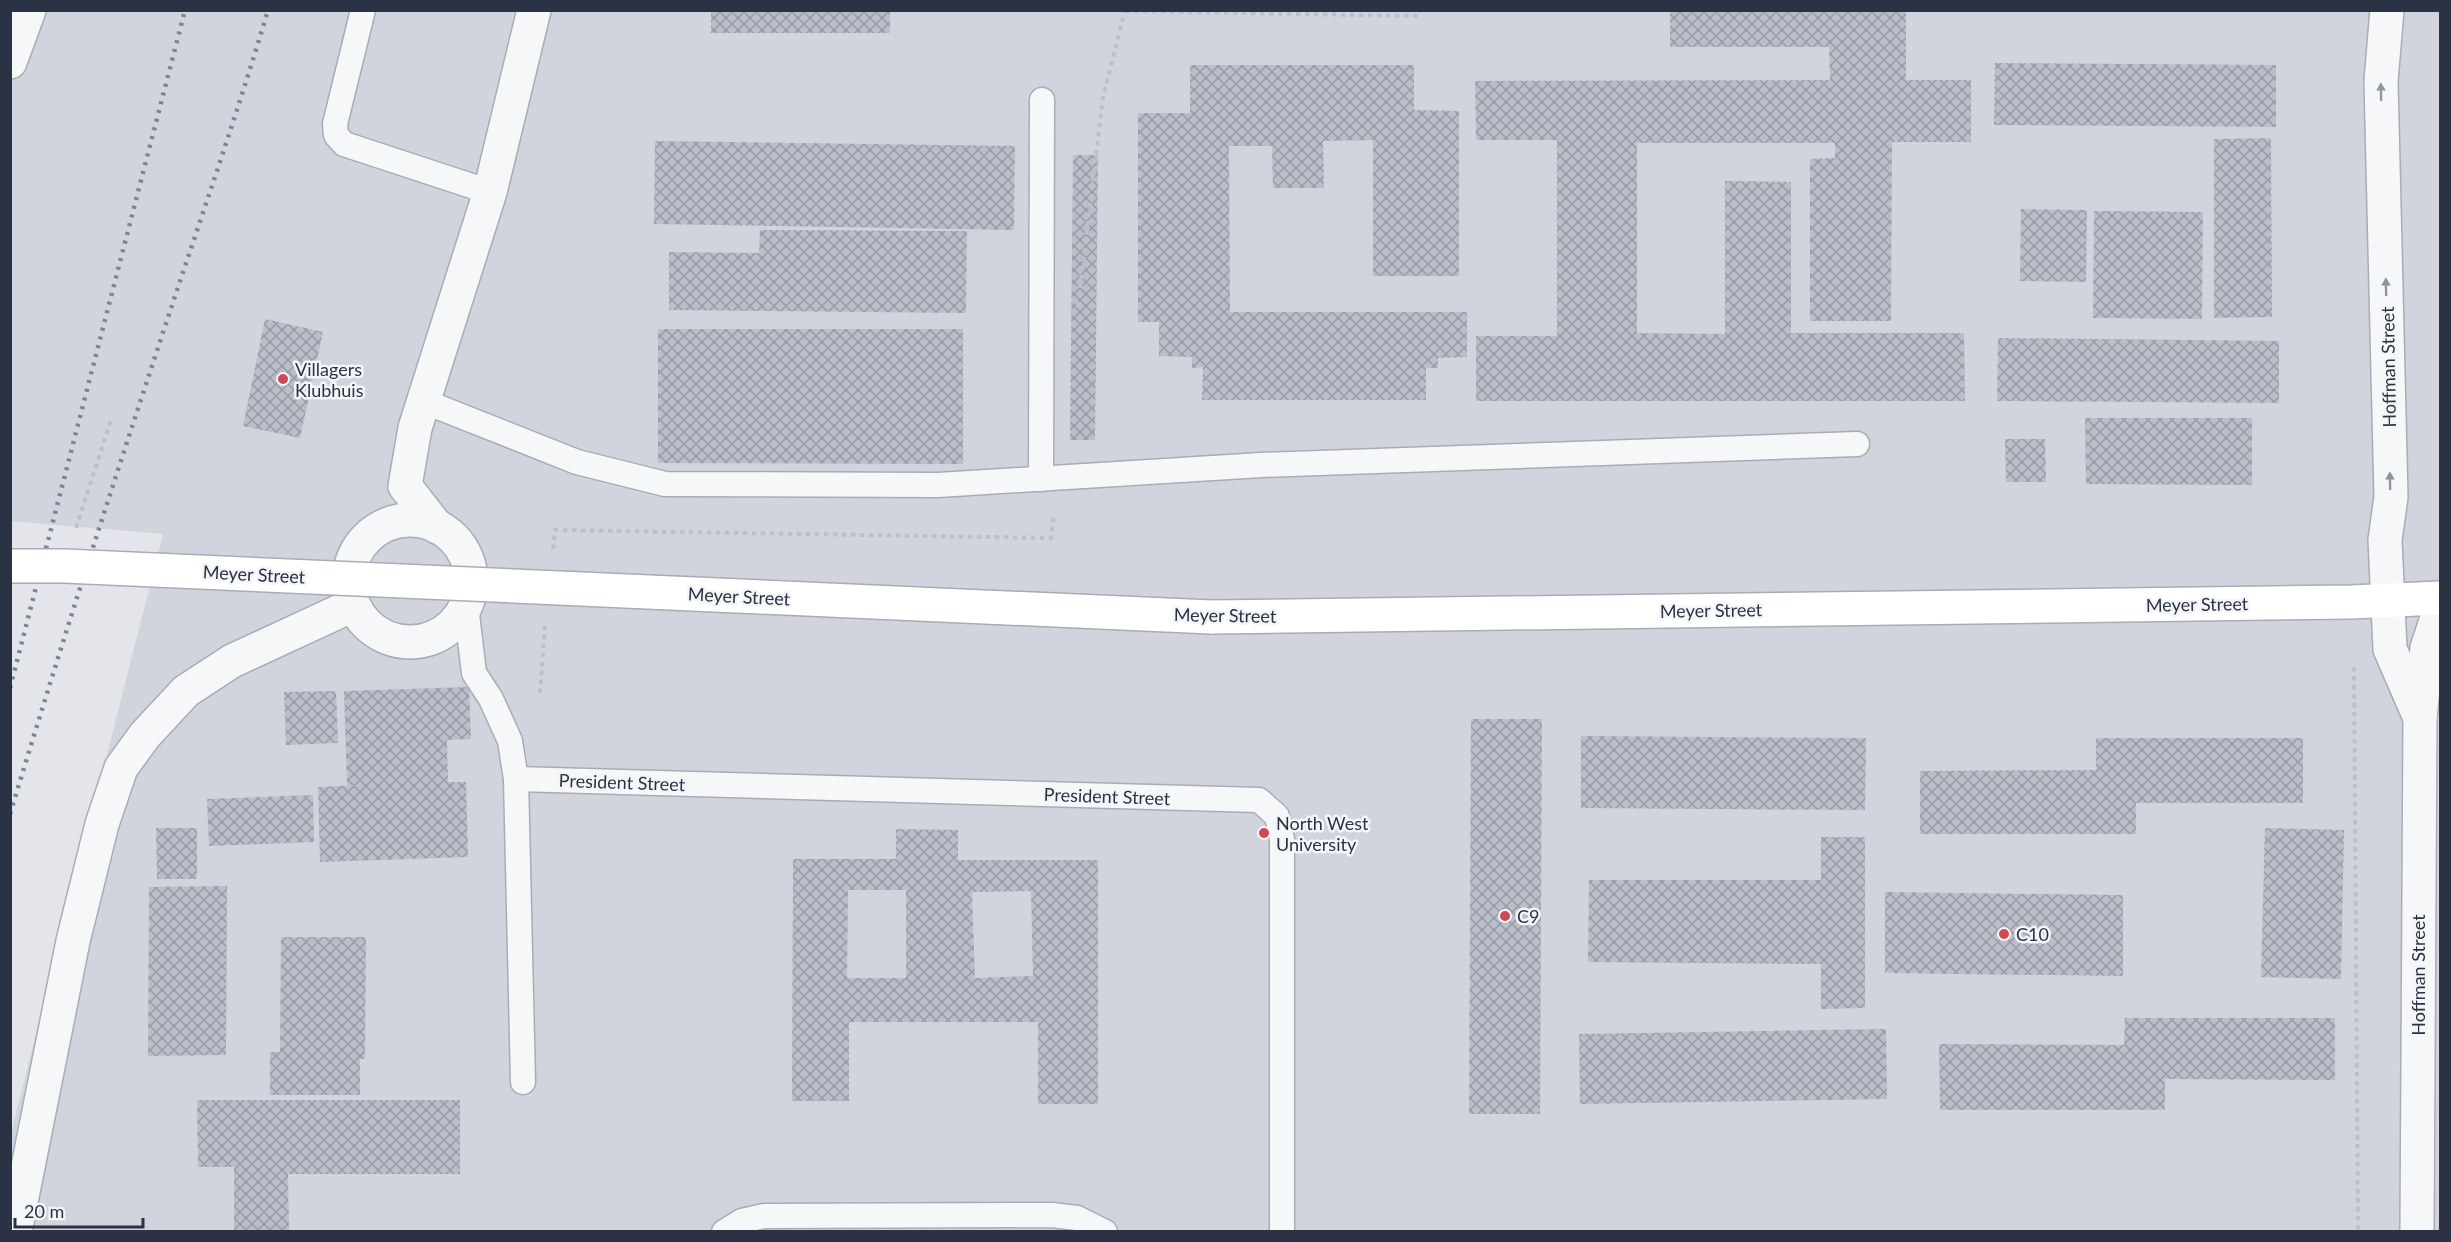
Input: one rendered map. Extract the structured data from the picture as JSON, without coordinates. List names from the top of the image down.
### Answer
{
  "streets": {
    "street": ["Hoffman Street", "Meyer Street"],
    "lane": ["President Street"]
  },
  "crossings": [
    ["Hoffman Street", "Meyer Street"]
  ],
  "one_way": ["Hoffman Street"],
  "places": [
    "Villagers Klubhuis",
    "North West University",
    "C9",
    "C10"
  ],
  "scale_bar": "20 m"
}
